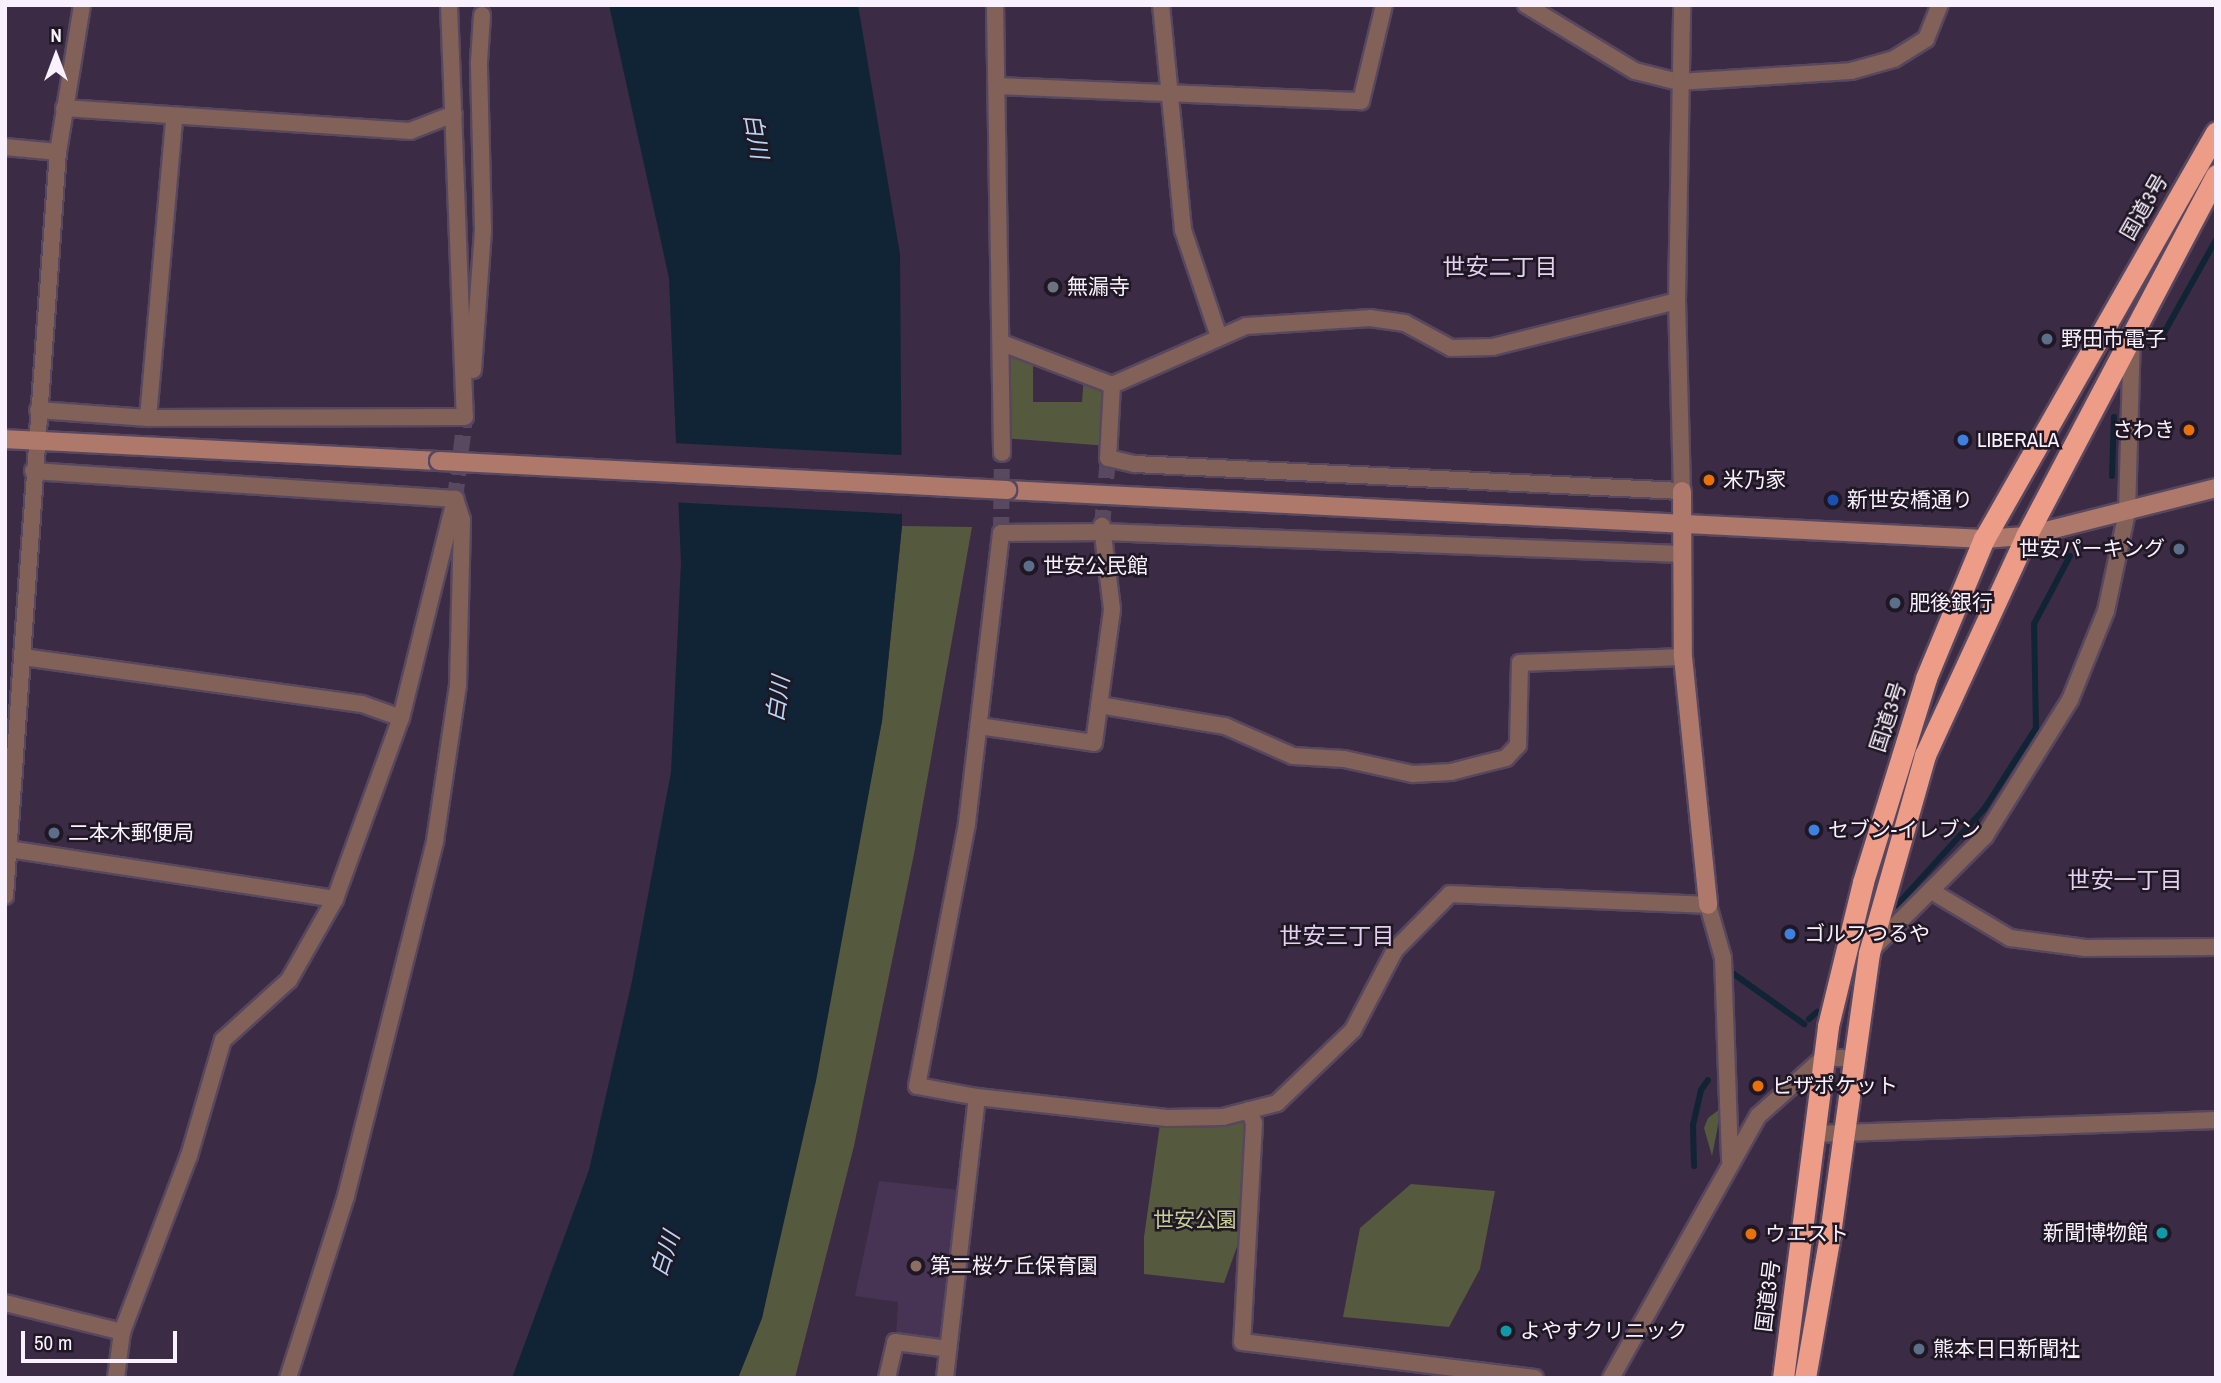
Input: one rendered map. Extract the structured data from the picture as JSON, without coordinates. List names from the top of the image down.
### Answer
{
  "streets": {
    "highway": ["国道3号"]
  },
  "districts": ["世安二丁目", "世安一丁目", "世安三丁目"],
  "water": ["白川"],
  "parks": ["世安公園"],
  "places": [
    "無漏寺",
    "野田市電子",
    "さわき",
    "LIBERALA",
    "米乃家",
    "新世安橋通り",
    "世安パーキング",
    "世安公民館",
    "肥後銀行",
    "セブン-イレブン",
    "二本木郵便局",
    "ゴルフつるや",
    "ピザポケット",
    "新聞博物館",
    "ウエスト",
    "第二桜ケ丘保育園",
    "よやすクリニック",
    "熊本日日新聞社"
  ],
  "scale_bar": "50 m",
  "north": "top"
}
